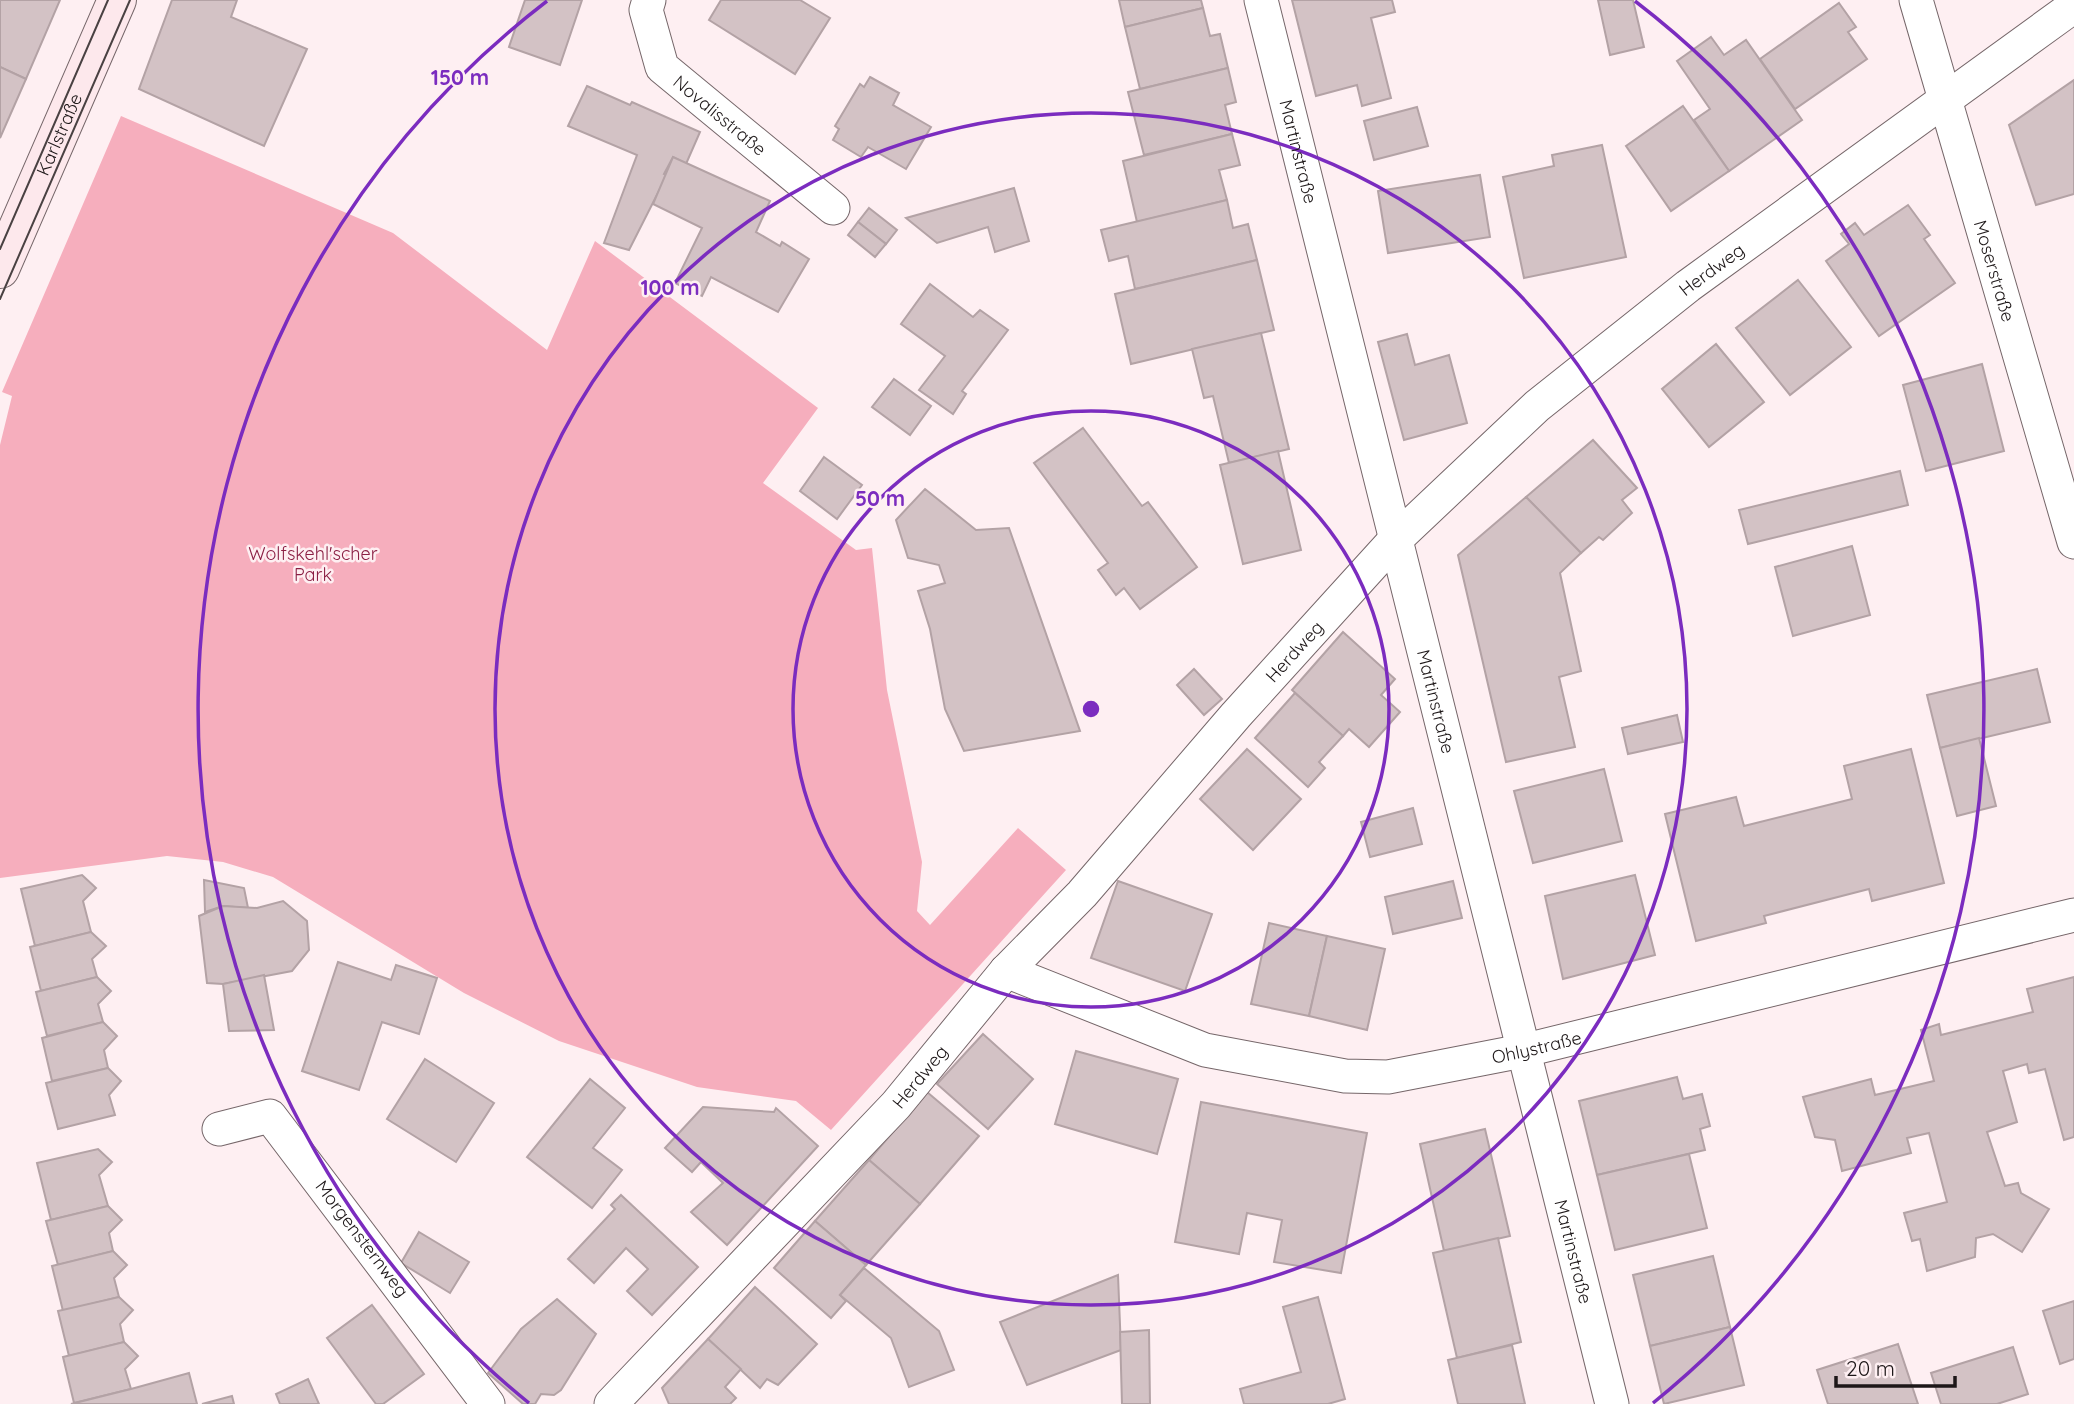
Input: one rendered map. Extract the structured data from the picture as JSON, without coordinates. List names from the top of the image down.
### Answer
{
  "streets": {
    "street": [
      "Novalisstraße",
      "Karlstraße",
      "Martinstraße",
      "Herdweg",
      "Moserstraße",
      "Ohlystraße",
      "Morgensternweg"
    ]
  },
  "crossings": [
    ["Martinstraße", "Herdweg"],
    ["Martinstraße", "Ohlystraße"],
    ["Herdweg", "Moserstraße"],
    ["Herdweg", "Ohlystraße"]
  ],
  "parks": ["Wolfskehl'scher Park"],
  "scale_bar": "20 m",
  "rings": ["150 m", "100 m", "50 m"]
}
